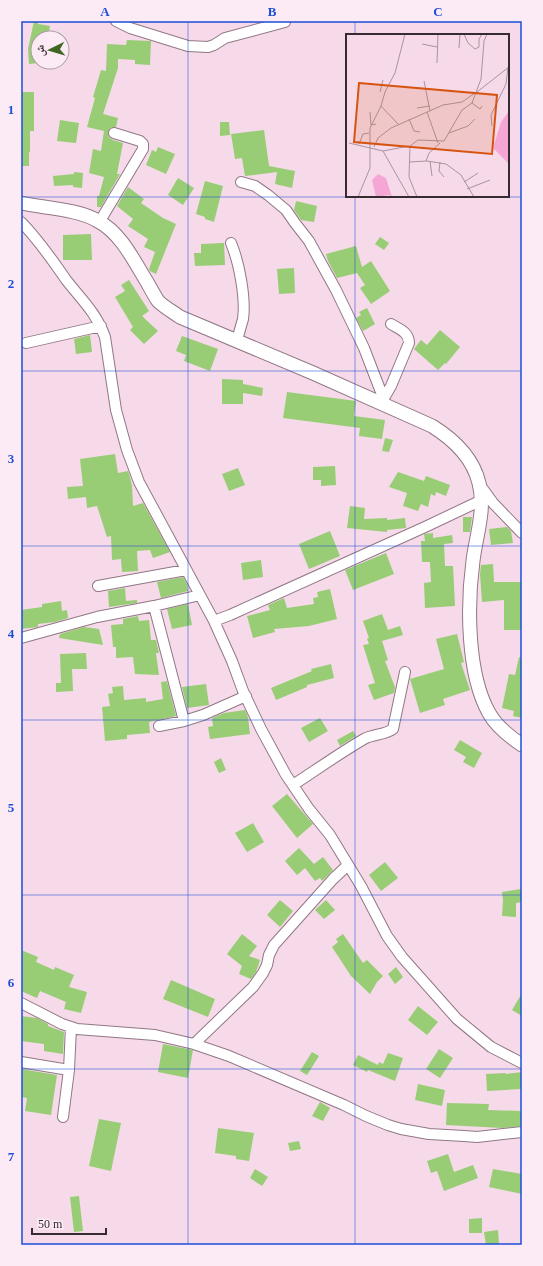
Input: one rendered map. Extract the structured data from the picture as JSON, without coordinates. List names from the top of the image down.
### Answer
{
  "scale_bar": "50 m",
  "north": "left",
  "grid": {
    "columns": ["A", "B", "C"],
    "rows": [
      "1",
      "2",
      "3",
      "4",
      "5",
      "6",
      "7"
    ]
  }
}
